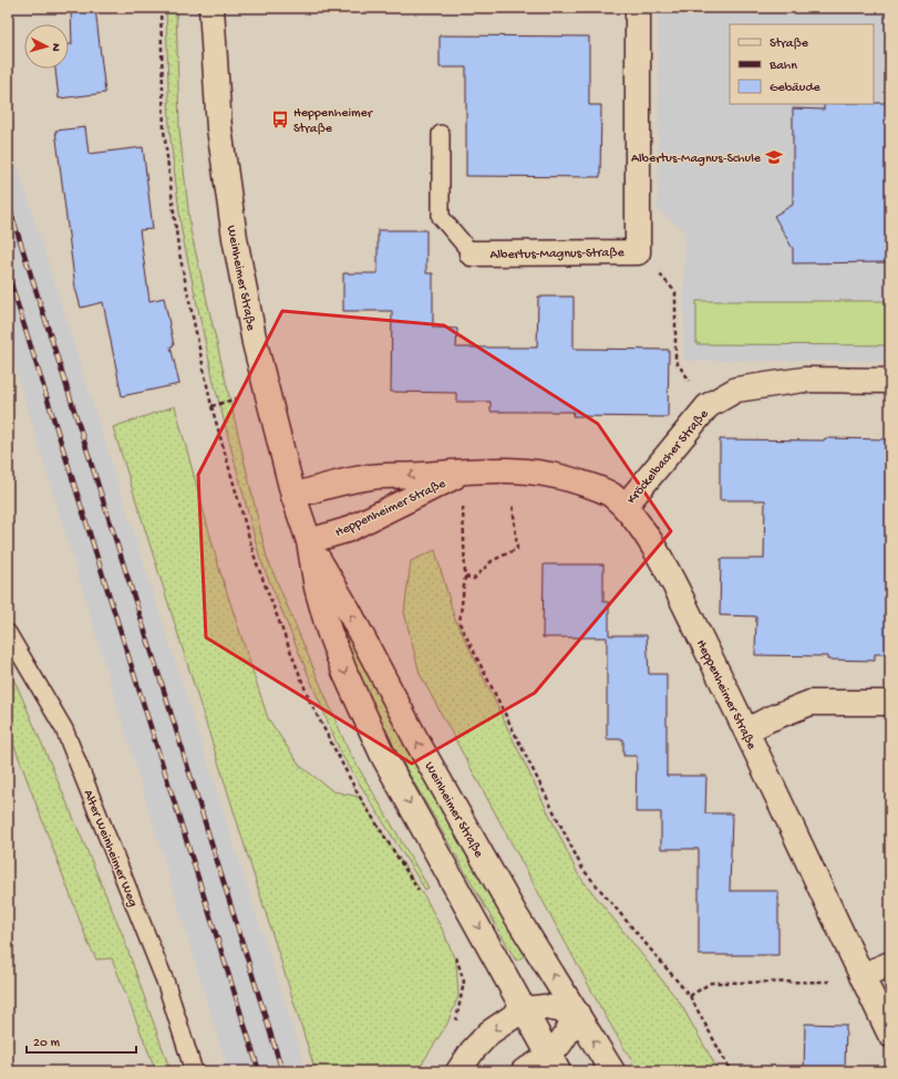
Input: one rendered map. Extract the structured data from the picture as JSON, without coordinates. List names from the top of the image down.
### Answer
{
  "streets": {
    "street": [
      "Albertus-Magnus-Straße",
      "Weinheimer Straße",
      "Kröckelbacher Straße",
      "Heppenheimer Straße"
    ],
    "lane": ["Alter Weinheimer Weg"]
  },
  "crossings": [
    ["Weinheimer Straße", "Heppenheimer Straße"],
    ["Kröckelbacher Straße", "Heppenheimer Straße"]
  ],
  "places": {
    "bus stop": ["Heppenheimer Straße"],
    "school or university": ["Albertus-Magnus-Schule"]
  },
  "legend": ["Straße", "Bahn", "Gebäude"],
  "scale_bar": "20 m",
  "north": "right"
}
